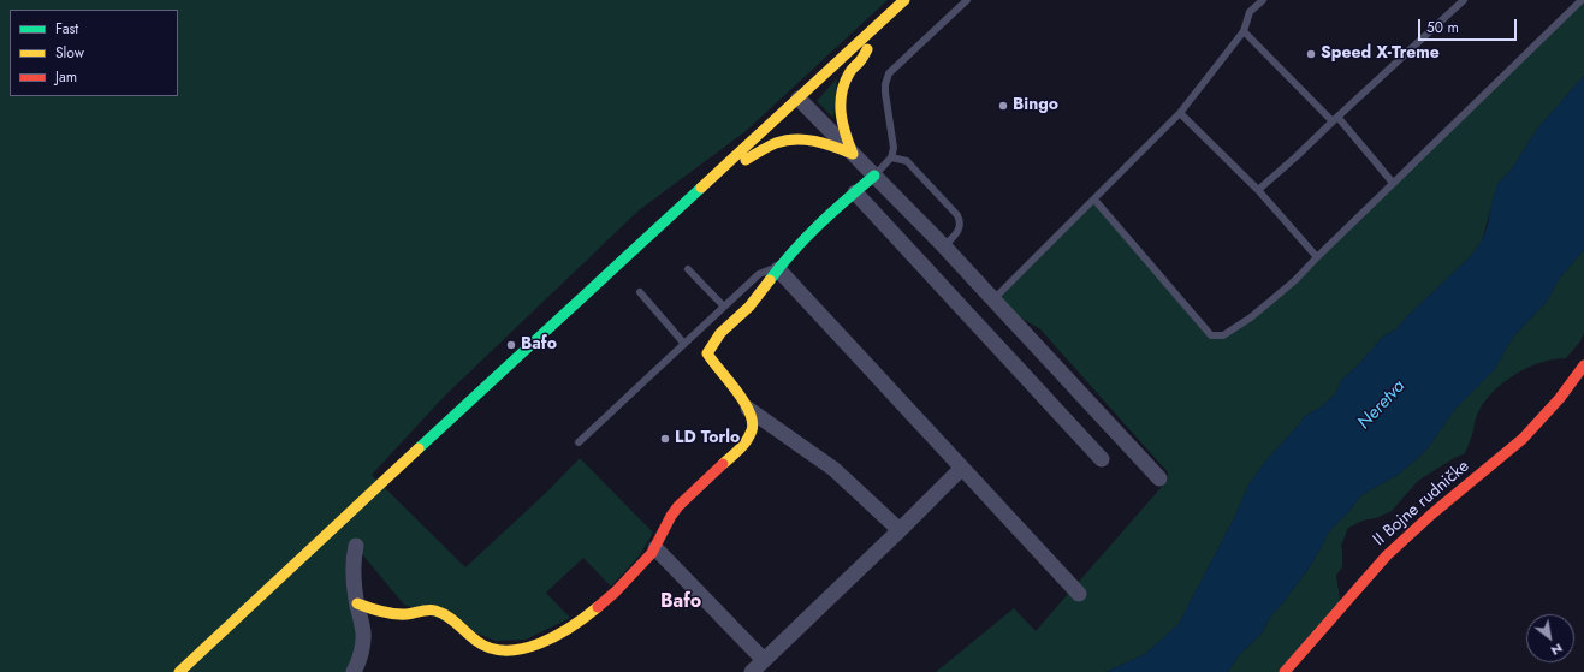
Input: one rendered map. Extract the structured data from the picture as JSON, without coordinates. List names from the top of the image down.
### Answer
{
  "streets": {
    "main road": ["II Bojne rudničke"]
  },
  "districts": ["Bafo"],
  "water": ["Neretva"],
  "places": [
    "Speed X-Treme",
    "Bingo",
    "Bafo",
    "LD Torlo"
  ],
  "legend": ["Fast", "Slow", "Jam"],
  "scale_bar": "50 m",
  "north": "bottom right"
}
